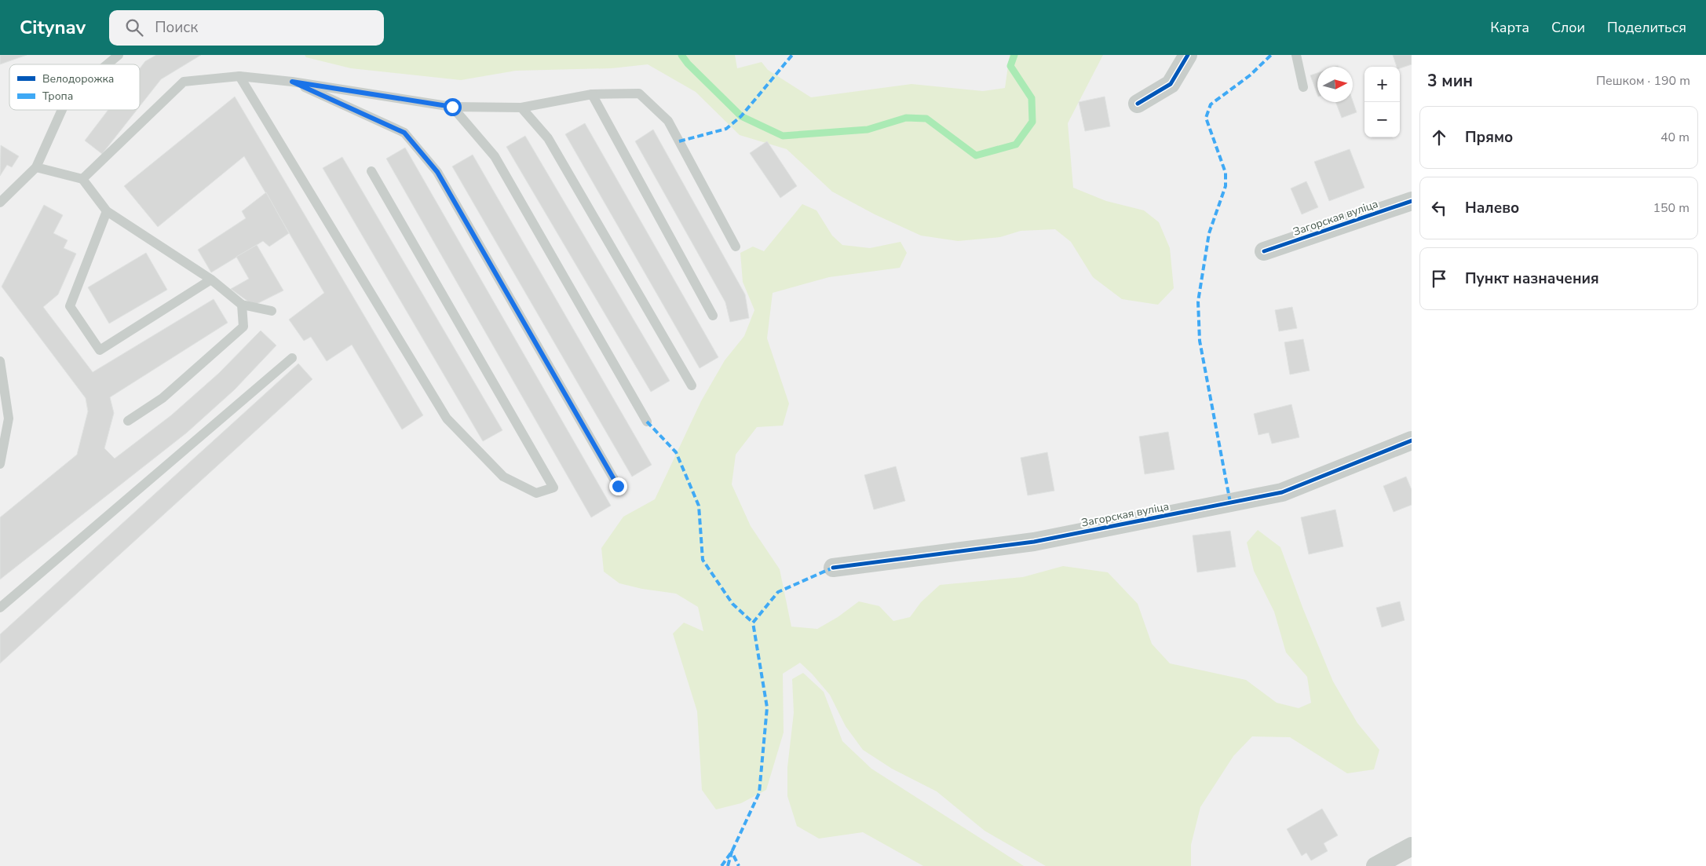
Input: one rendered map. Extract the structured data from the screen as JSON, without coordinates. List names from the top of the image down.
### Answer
{
  "streets": {
    "street": ["Загорская вуліца"]
  },
  "legend": ["Велодорожка", "Тропа"],
  "north": "right",
  "page": {
    "header": "Citynav",
    "search": "Поиск",
    "nav": ["Карта", "Слои", "Поделиться"],
    "heading": ["3 мин", "Пешком · 190 m"],
    "map_buttons": ["+", "−"],
    "list": [
      ["Прямо", "40 m"],
      ["Налево", "150 m"],
      "Пункт назначения"
    ]
  }
}
